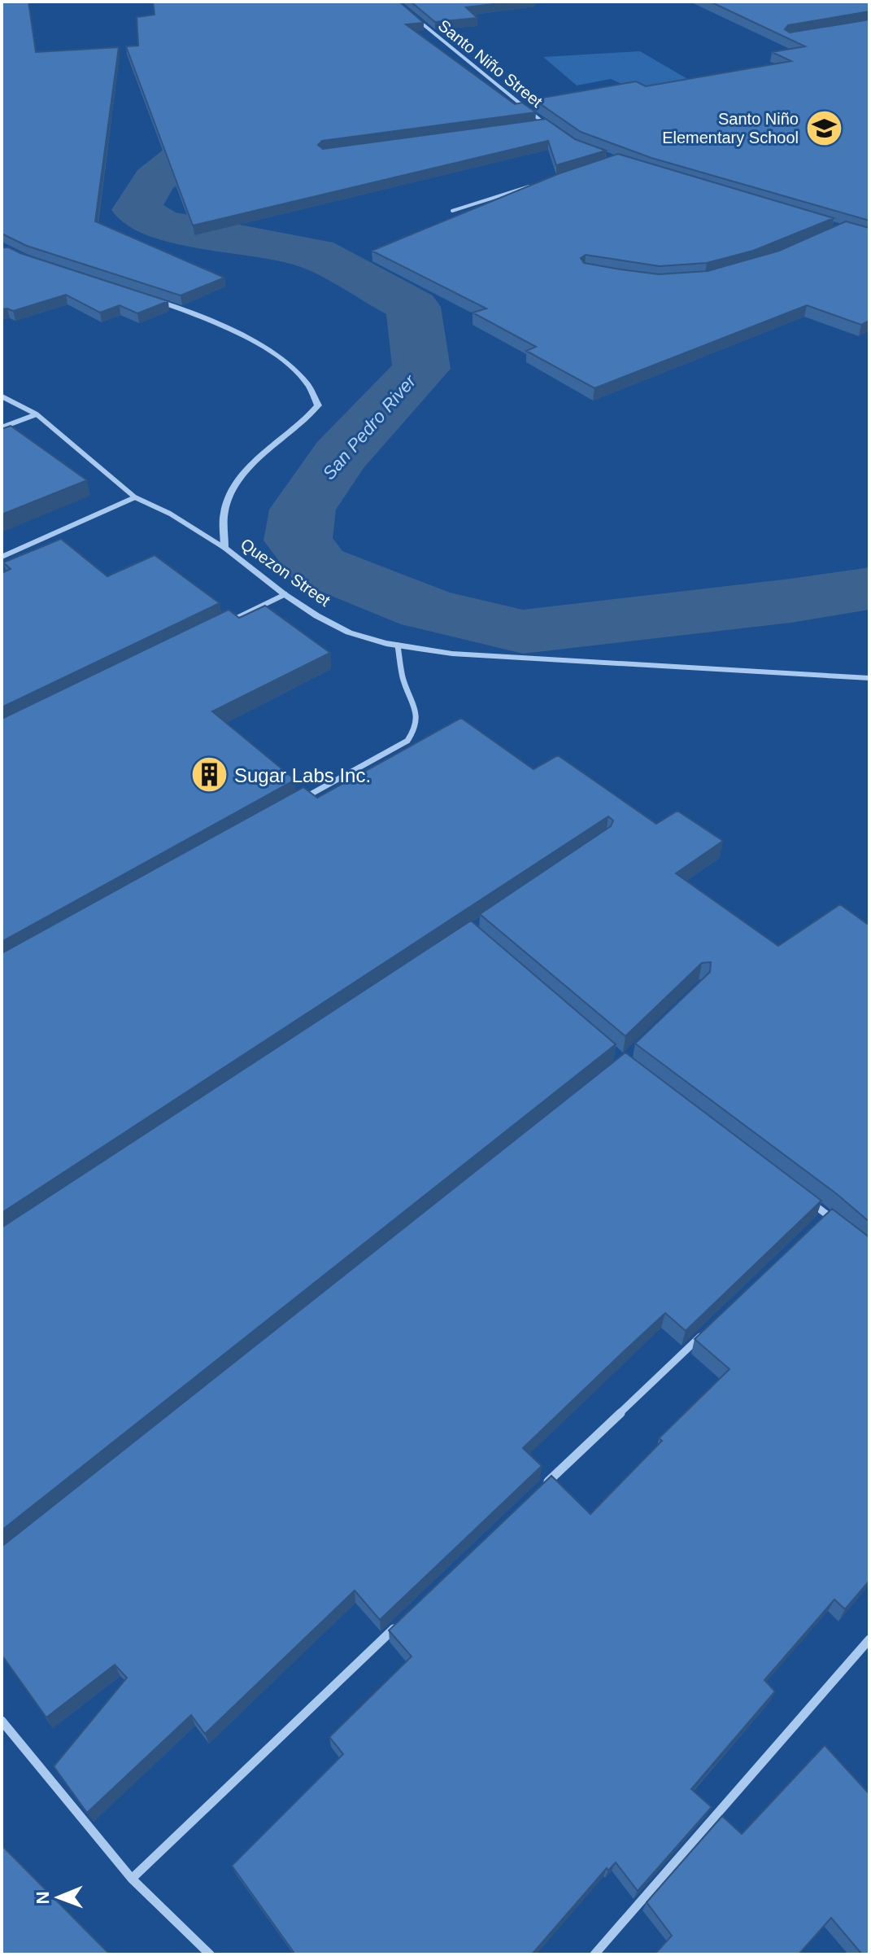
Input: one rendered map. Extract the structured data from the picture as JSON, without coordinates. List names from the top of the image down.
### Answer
{
  "streets": {
    "street": ["Santo Niño Street", "Quezon Street"]
  },
  "water": ["San Pedro River"],
  "places": {
    "school or university": ["Santo Niño Elementary School"],
    "building": ["Sugar Labs Inc."]
  },
  "north": "left"
}
